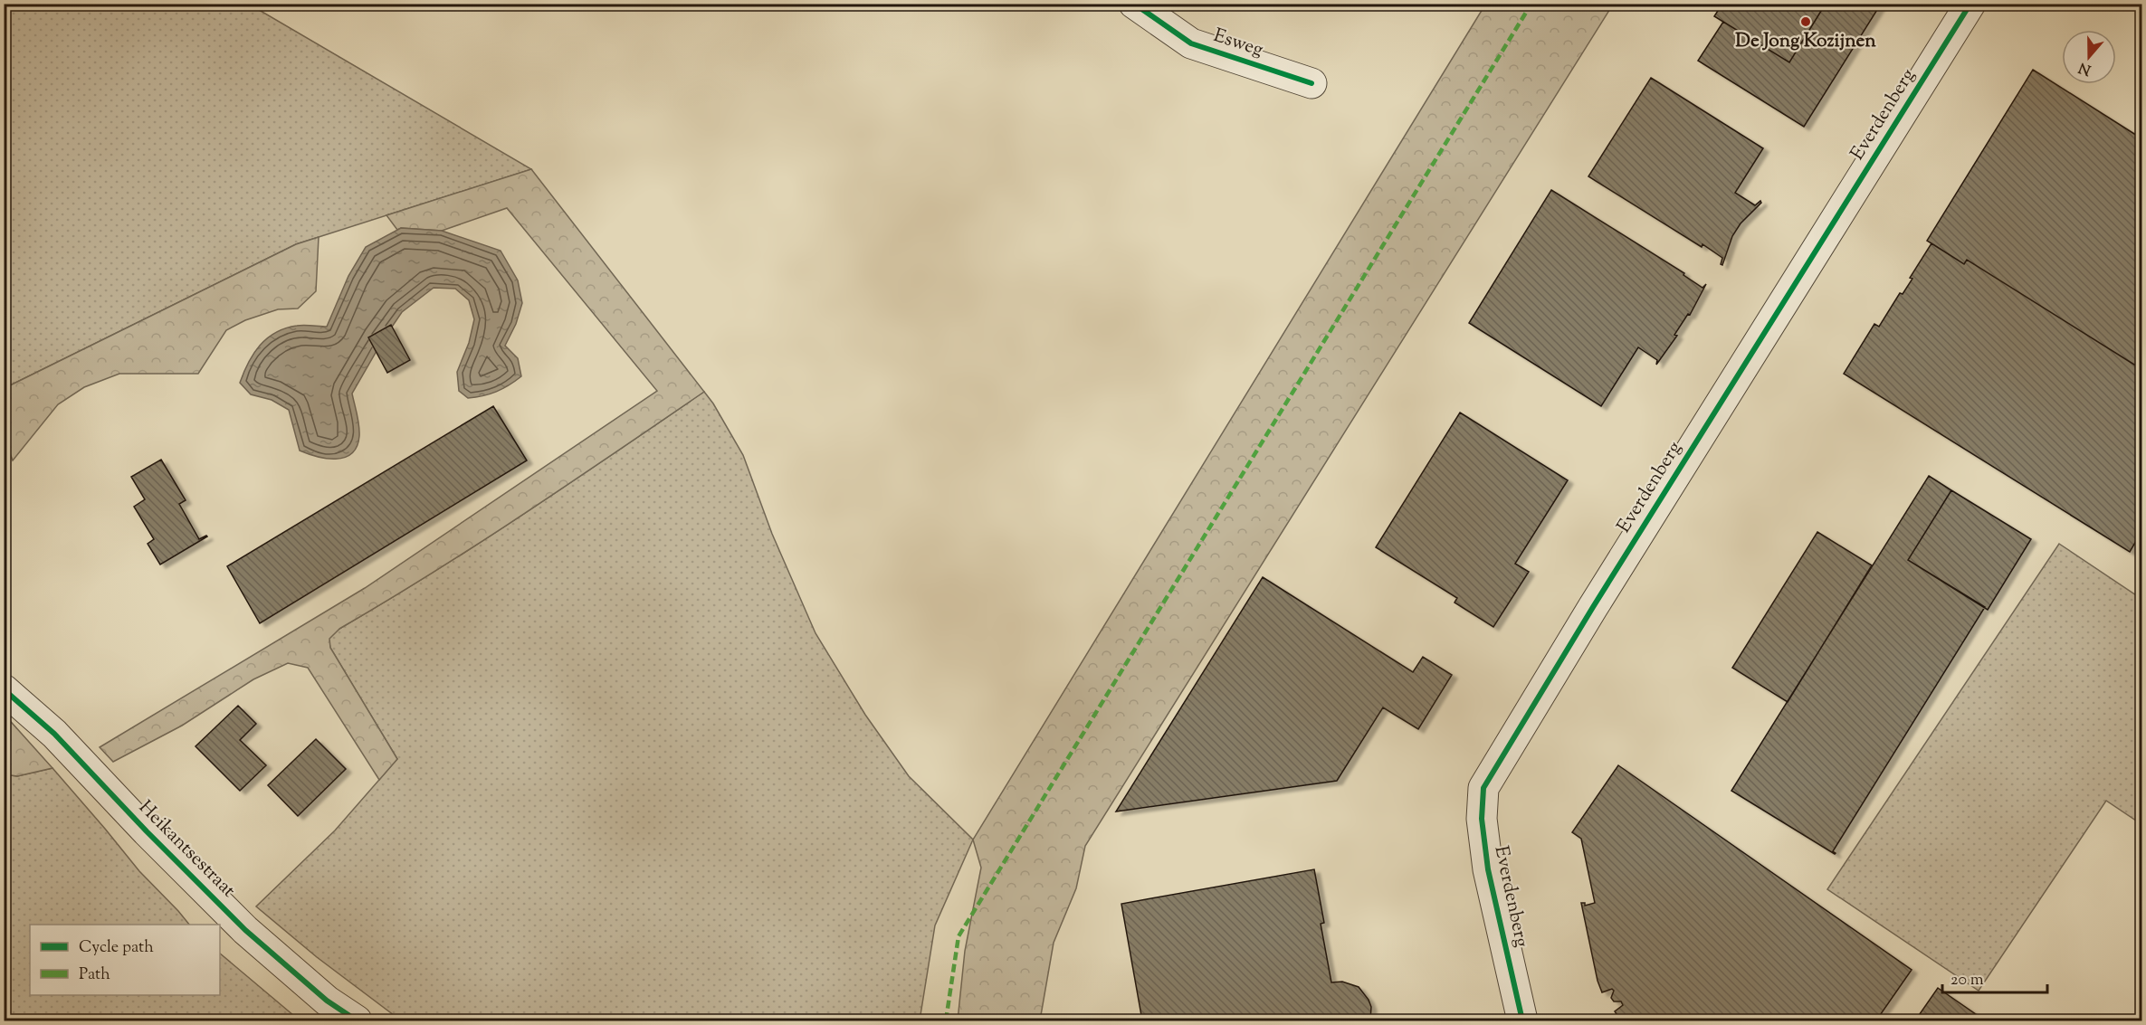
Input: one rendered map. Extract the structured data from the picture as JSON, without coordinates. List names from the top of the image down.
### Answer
{
  "streets": {
    "street": ["Esweg", "Everdenberg", "Heikantsestraat"]
  },
  "places": ["De Jong Kozijnen"],
  "legend": ["Cycle path", "Path"],
  "scale_bar": "20 m",
  "north": "bottom"
}
